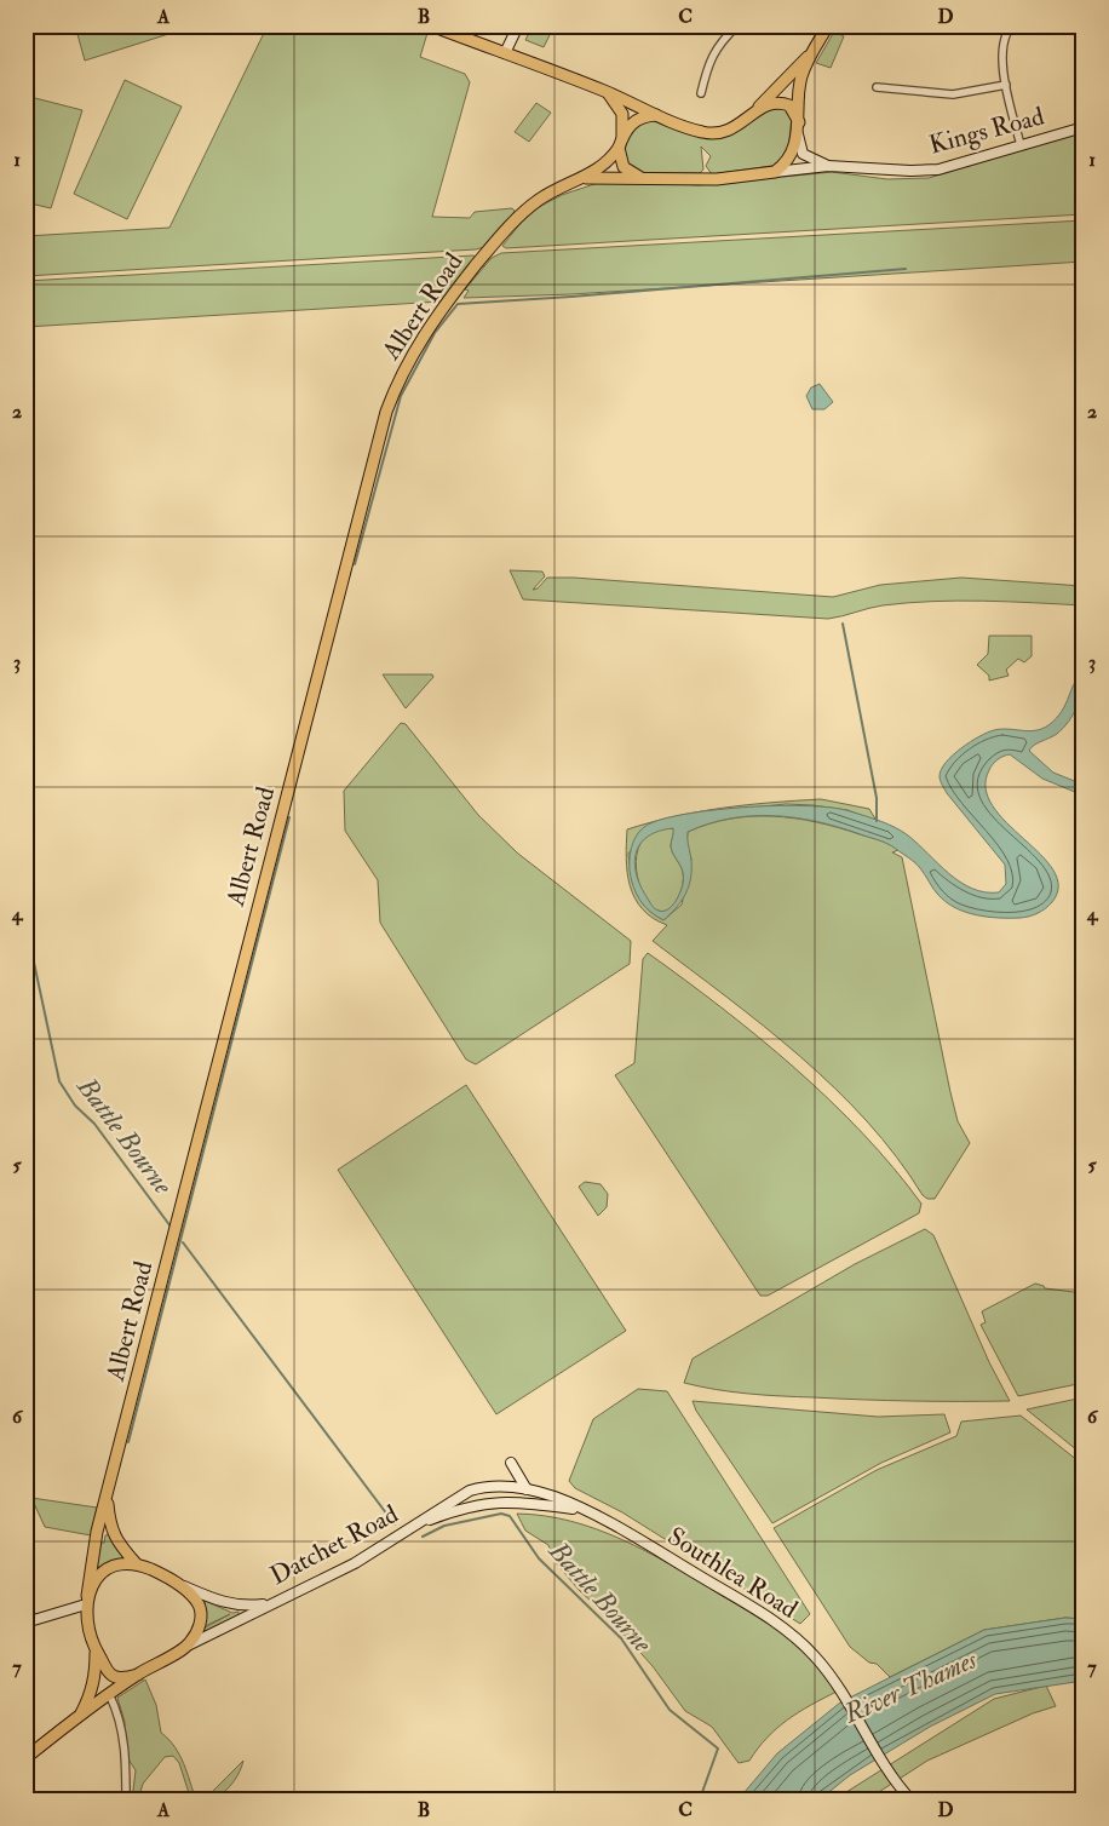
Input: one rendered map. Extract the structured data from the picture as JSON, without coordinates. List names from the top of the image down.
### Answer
{
  "streets": {
    "main road": [
      "Kings Road",
      "Albert Road",
      "Datchet Road",
      "Southlea Road"
    ]
  },
  "crossings": [
    ["Kings Road", "Albert Road"],
    ["Albert Road", "Datchet Road"],
    ["Datchet Road", "Southlea Road"]
  ],
  "water": ["Battle Bourne", "River Thames"],
  "grid": {
    "columns": [
      "A",
      "B",
      "C",
      "D"
    ],
    "rows": [
      "1",
      "2",
      "3",
      "4",
      "5",
      "6",
      "7"
    ]
  }
}
